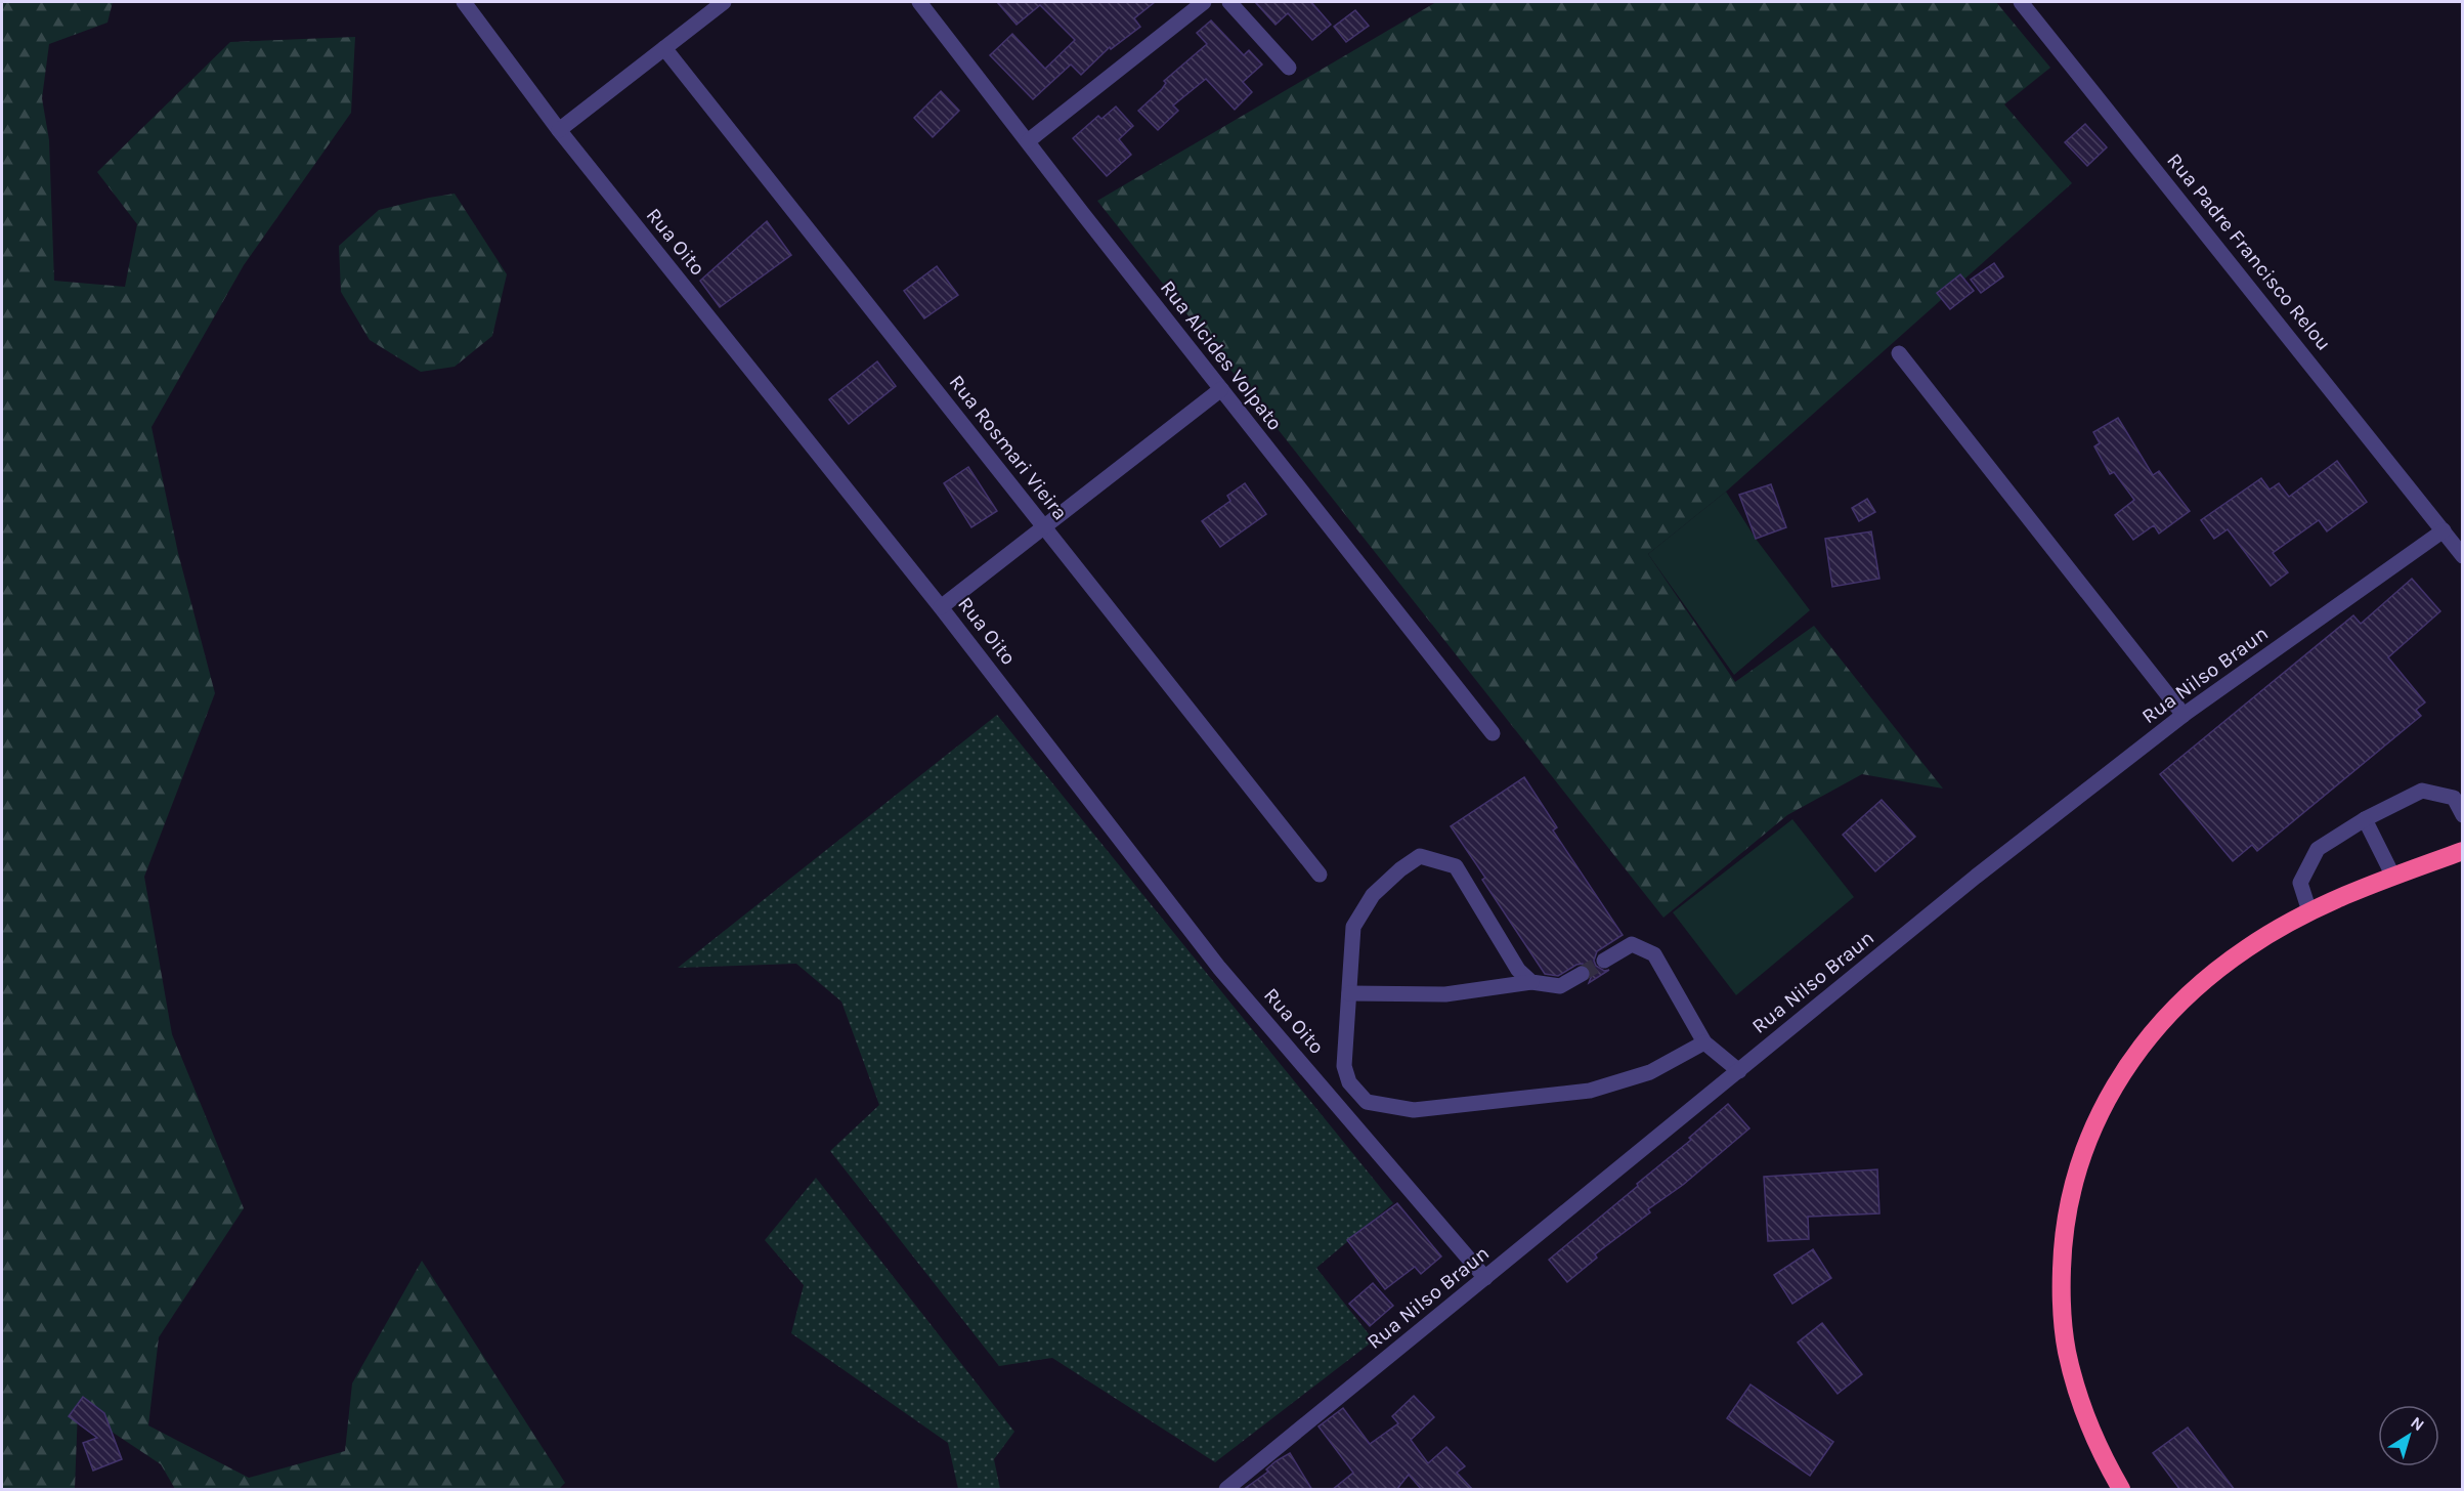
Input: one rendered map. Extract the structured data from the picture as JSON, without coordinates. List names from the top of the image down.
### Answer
{
  "streets": {
    "street": [
      "Rua Oito",
      "Rua Padre Francisco Relou",
      "Rua Alcides Volpato",
      "Rua Rosmari Vieira",
      "Rua Nilso Braun"
    ]
  },
  "crossings": [
    ["Rua Oito", "Rua Nilso Braun"],
    ["Rua Padre Francisco Relou", "Rua Nilso Braun"]
  ],
  "north": "top right"
}
